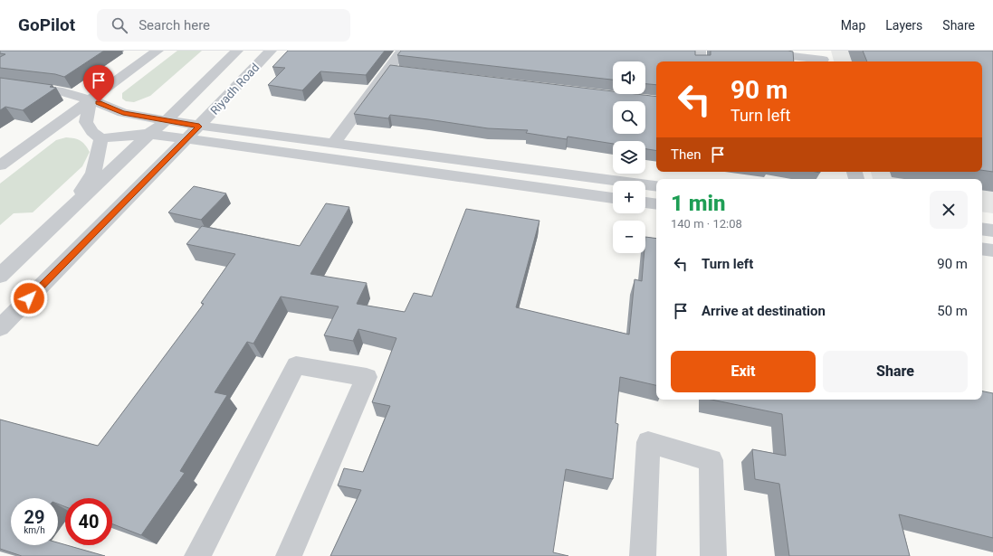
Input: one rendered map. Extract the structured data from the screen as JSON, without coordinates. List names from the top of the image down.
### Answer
{
  "streets": {
    "street": ["Riyadh Road"]
  },
  "page": {
    "header": "GoPilot",
    "search": "Search here",
    "nav": ["Map", "Layers", "Share"],
    "map_buttons": ["+", "−"],
    "turn": ["90 m", "Turn left"],
    "then": "Then",
    "heading": ["1 min", "140 m · 12:08"],
    "list": [
      {
        "name": "Turn left",
        "value": "90 m"
      },
      {
        "name": "Arrive at destination",
        "value": "50 m"
      }
    ],
    "buttons": ["Exit", "Share"],
    "speed": "29 km/h",
    "limit": "40"
  }
}
